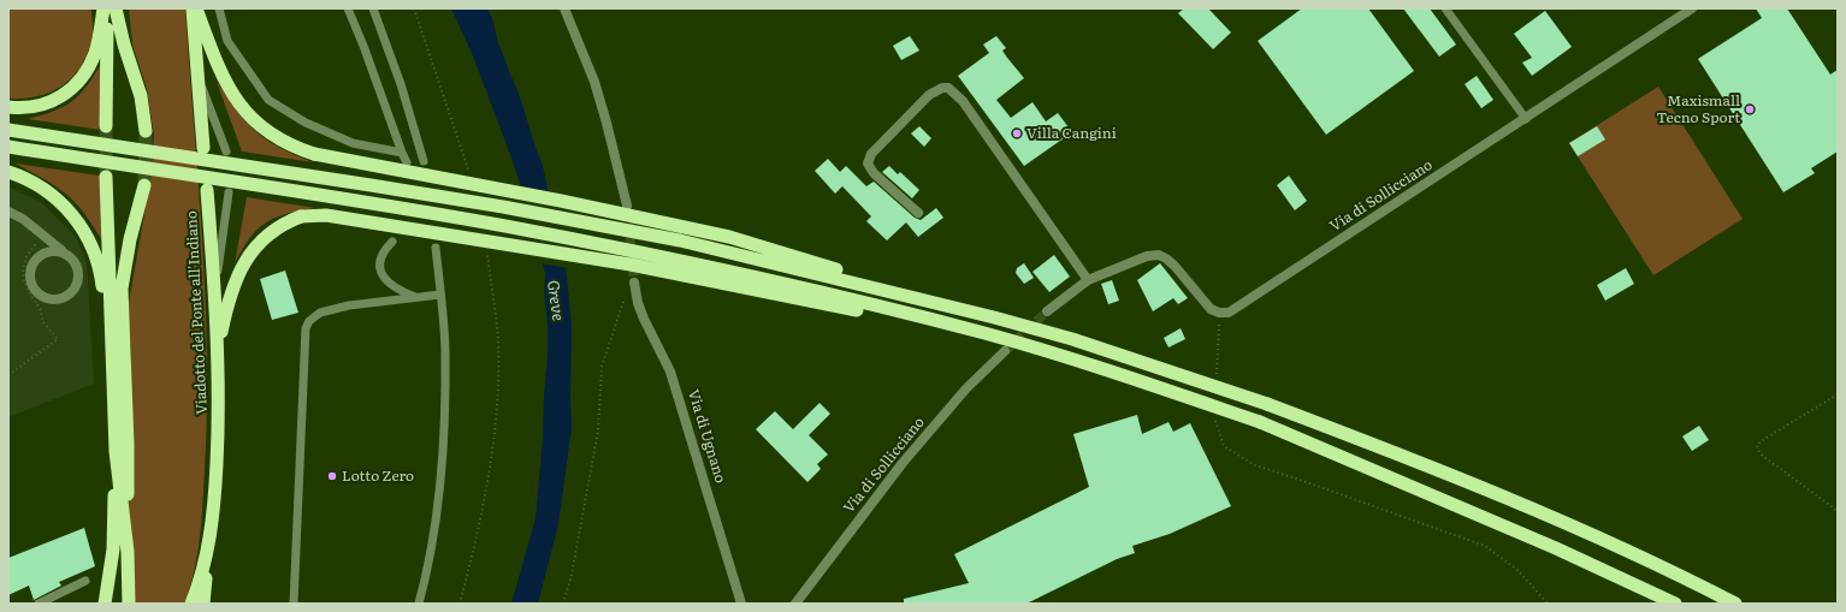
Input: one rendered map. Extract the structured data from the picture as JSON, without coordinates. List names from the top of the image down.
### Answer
{
  "streets": {
    "highway": ["Viadotto del Ponte all'Indiano"],
    "street": ["Via di Sollicciano", "Via di Ugnano"]
  },
  "water": ["Greve"],
  "places": ["Maxismall Tecno Sport", "Villa Cangini", "Lotto Zero"]
}
